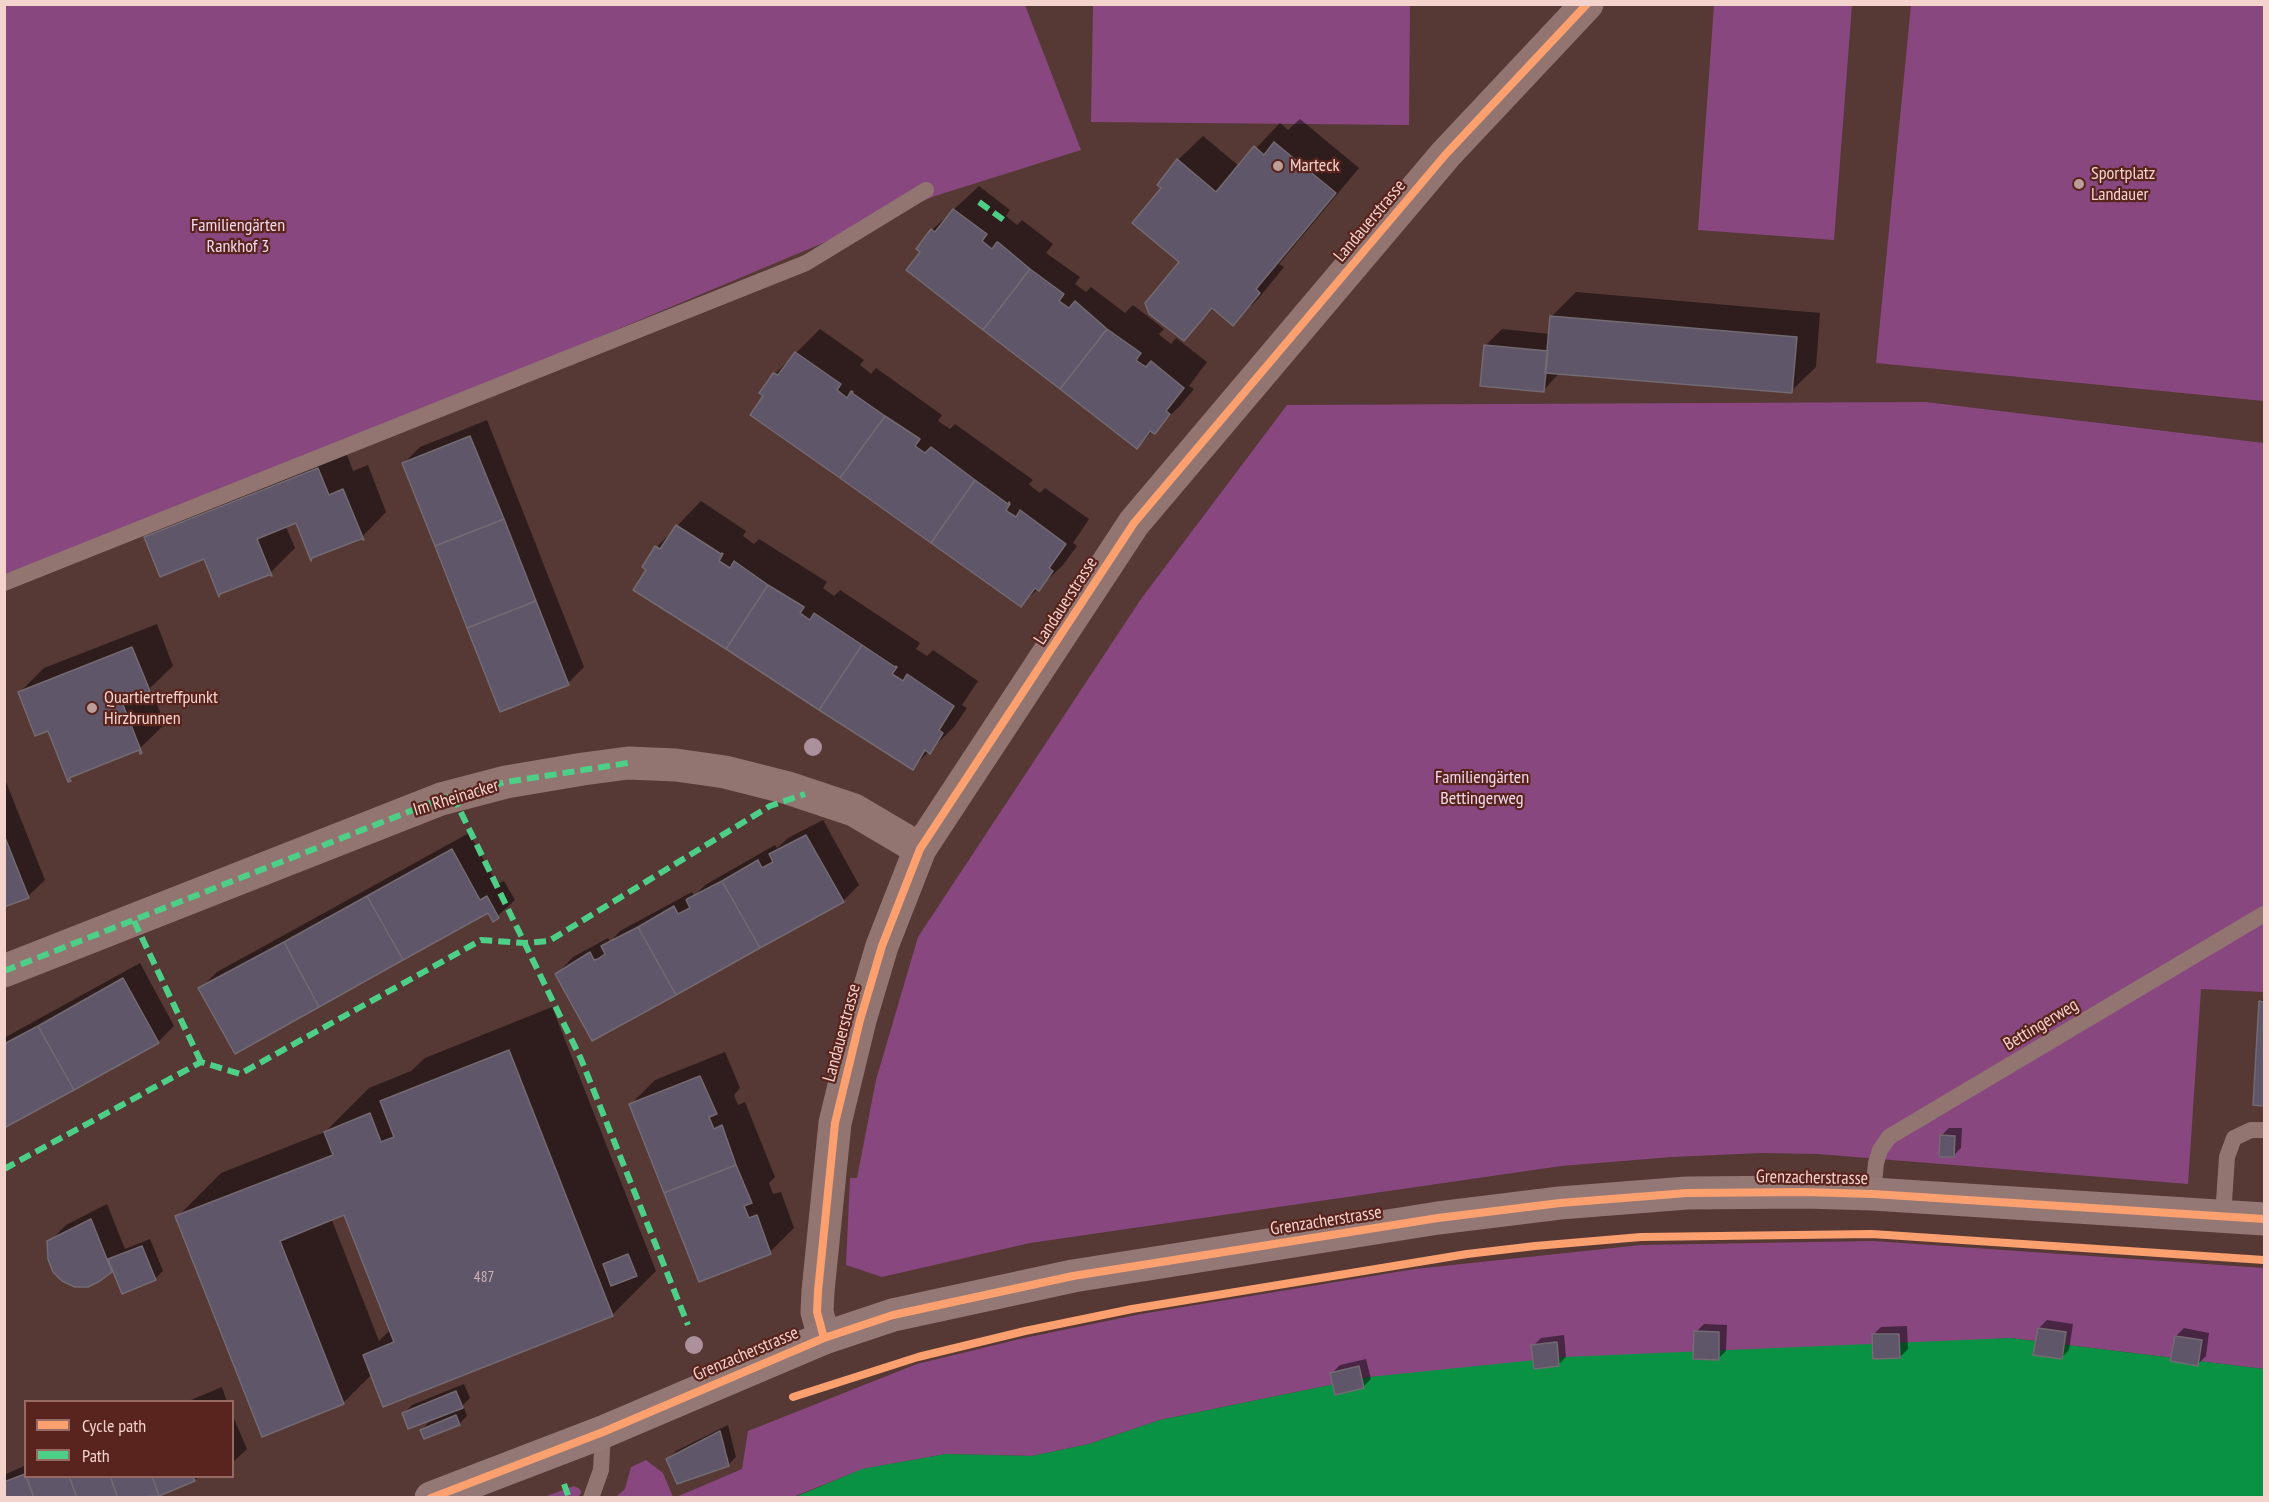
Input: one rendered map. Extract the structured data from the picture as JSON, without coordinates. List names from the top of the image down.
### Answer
{
  "streets": {
    "main road": ["Grenzacherstrasse"],
    "street": ["Landauerstrasse", "Im Rheinacker"],
    "lane": ["Bettingerweg"]
  },
  "crossings": [
    ["Landauerstrasse", "Im Rheinacker"],
    ["Landauerstrasse", "Grenzacherstrasse"],
    ["Bettingerweg", "Grenzacherstrasse"]
  ],
  "parks": ["Familiengärten Rankhof 3", "Familiengärten Bettingerweg"],
  "places": ["Marteck", "Sportplatz Landauer", "Quartiertreffpunkt Hirzbrunnen"],
  "house_numbers": ["487"],
  "legend": ["Cycle path", "Path"]
}
